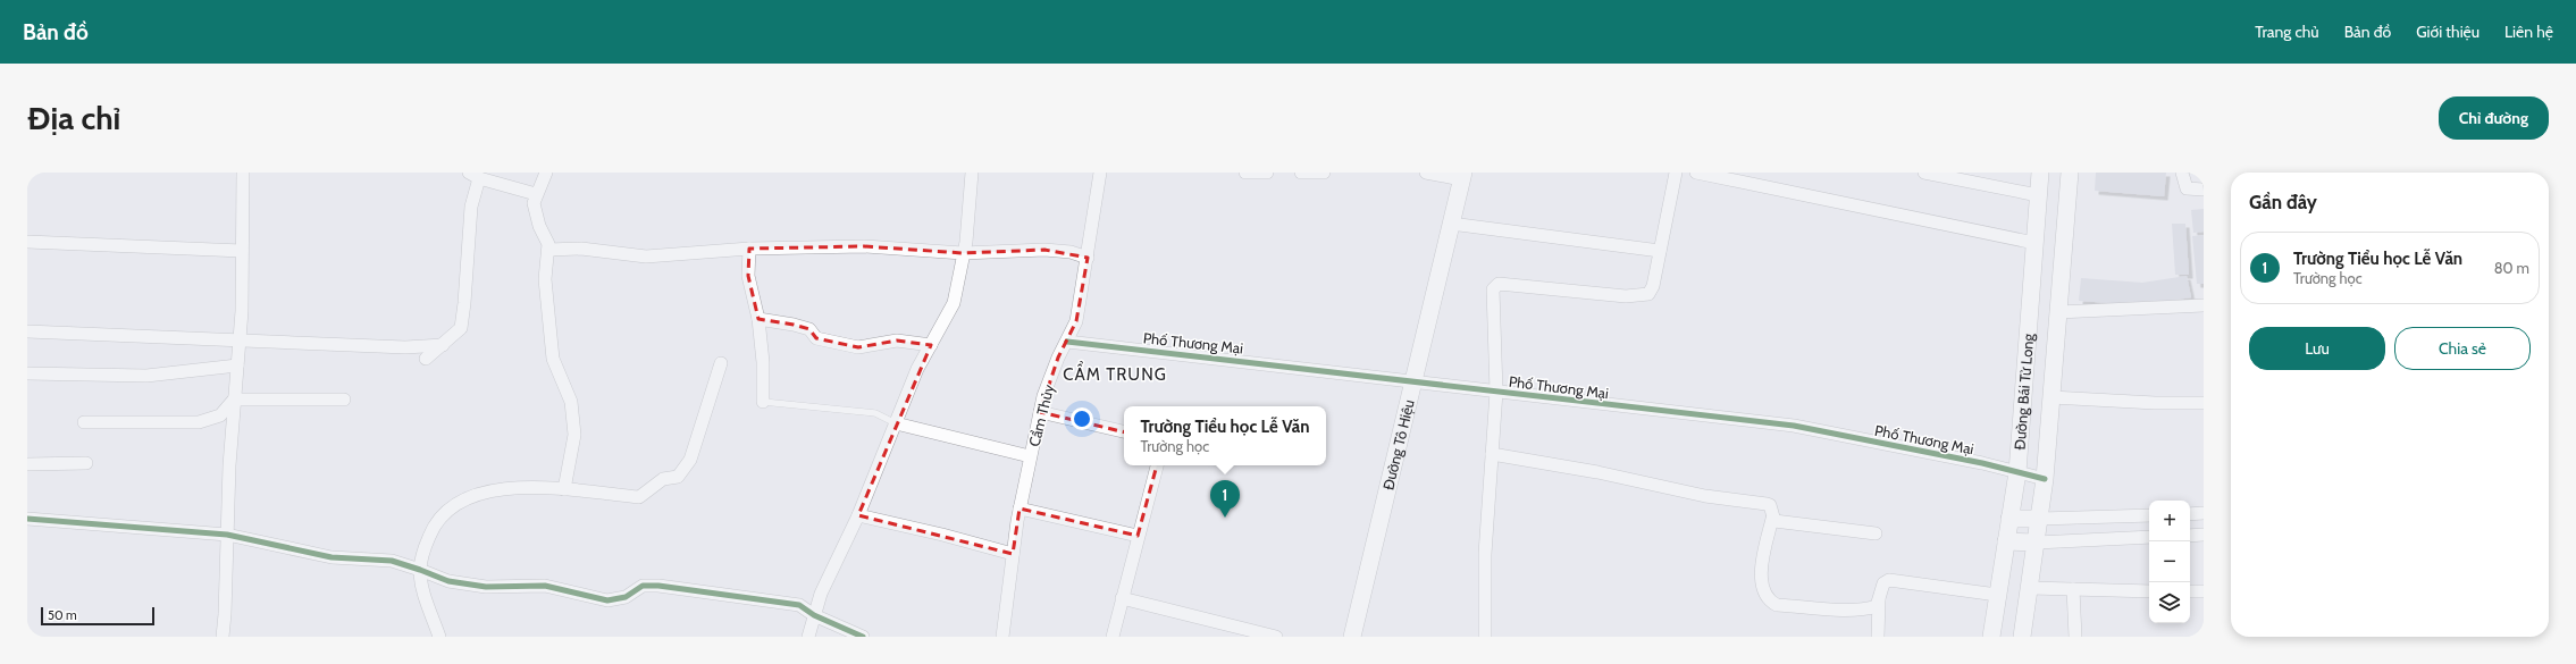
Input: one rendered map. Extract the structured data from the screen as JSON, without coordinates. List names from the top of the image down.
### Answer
{
  "streets": {
    "street": [
      "Phố Thương Mại",
      "Đường Bái Tử Long",
      "Cẩm Thủy",
      "Đường Tô Hiệu"
    ]
  },
  "crossings": [
    ["Phố Thương Mại", "Đường Bái Tử Long"],
    ["Phố Thương Mại", "Cẩm Thủy"],
    ["Phố Thương Mại", "Đường Tô Hiệu"]
  ],
  "districts": ["CẨM TRUNG"],
  "scale_bar": "50 m",
  "page": {
    "header": "Bản đồ",
    "nav": [
      "Trang chủ",
      "Bản đồ",
      "Giới thiệu",
      "Liên hệ"
    ],
    "buttons": [
      "Chỉ đường",
      ["Lưu", "Chia sẻ"]
    ],
    "title": "Địa chỉ",
    "heading": "Gần đây",
    "list": [
      {
        "mark": "1",
        "name": "Trường Tiểu học Lễ Văn",
        "note": "Trường học",
        "value": "80 m"
      }
    ],
    "popup": ["Trường Tiểu học Lễ Văn", "Trường học"],
    "pins": "1",
    "map_buttons": ["+", "−"],
    "scale": "50 m"
  }
}
